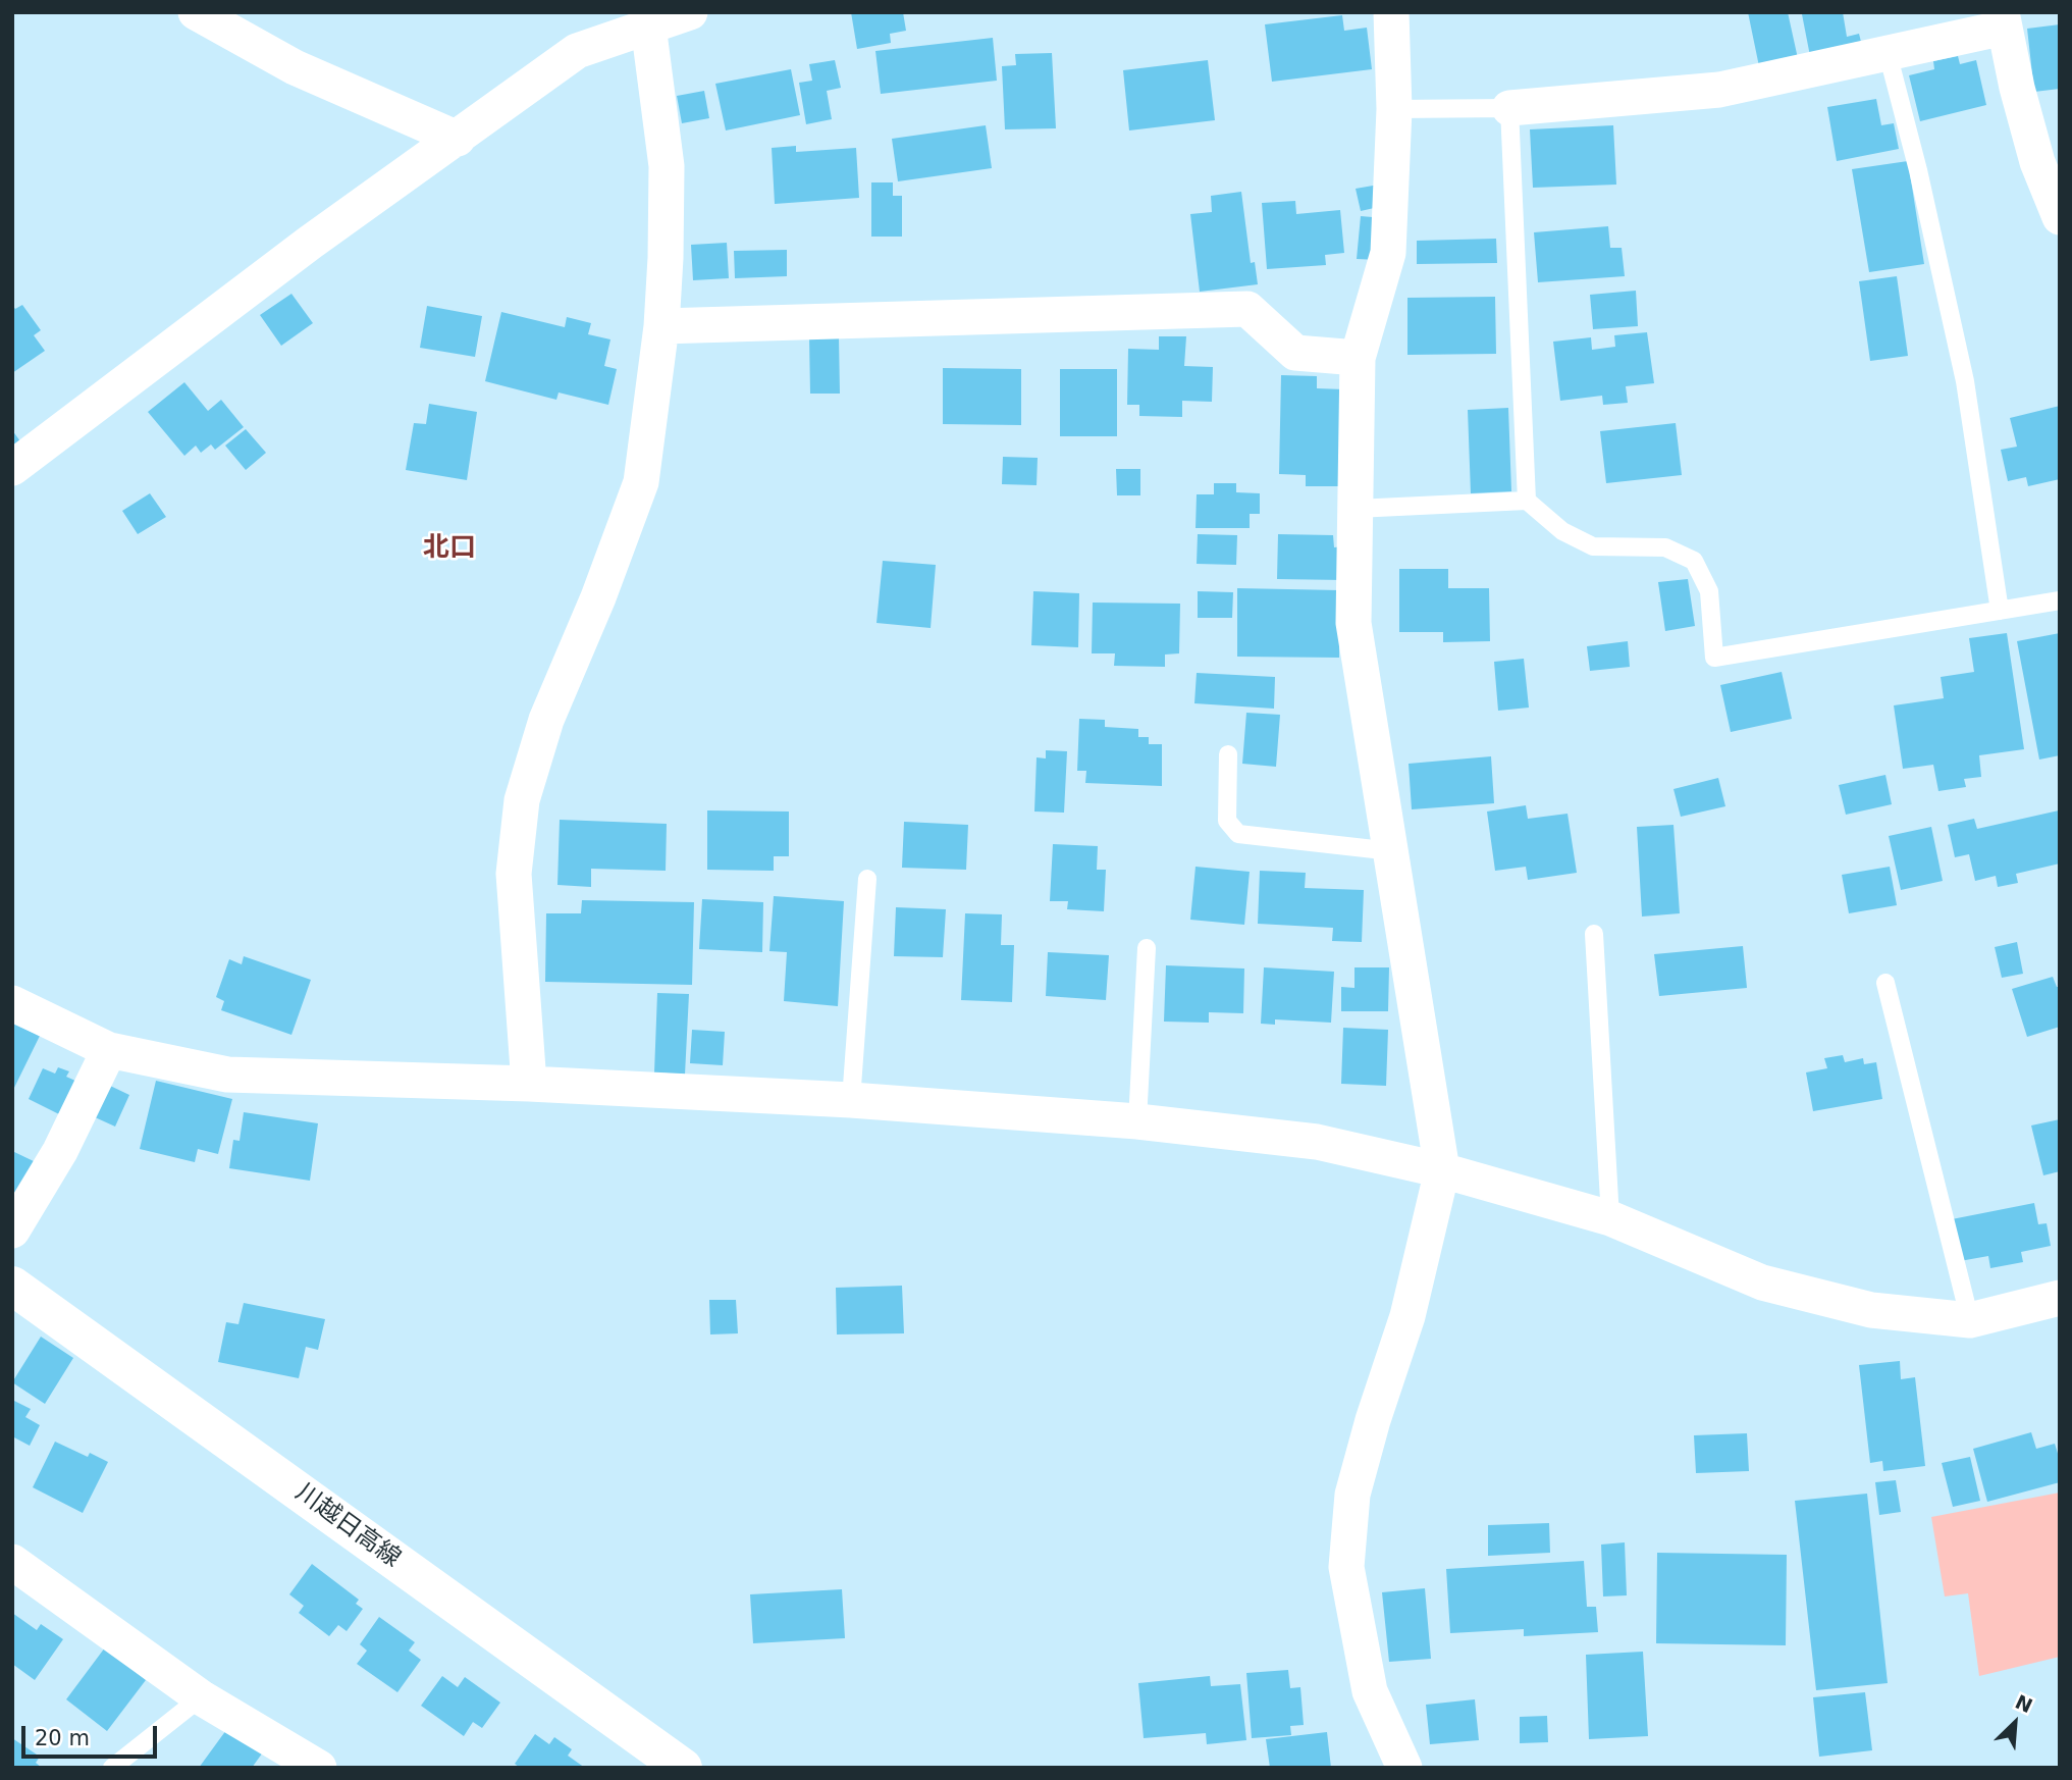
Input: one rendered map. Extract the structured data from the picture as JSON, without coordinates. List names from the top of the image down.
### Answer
{
  "streets": {
    "main road": ["川越日高線"]
  },
  "districts": ["北口"],
  "scale_bar": "20 m",
  "north": "top right"
}
